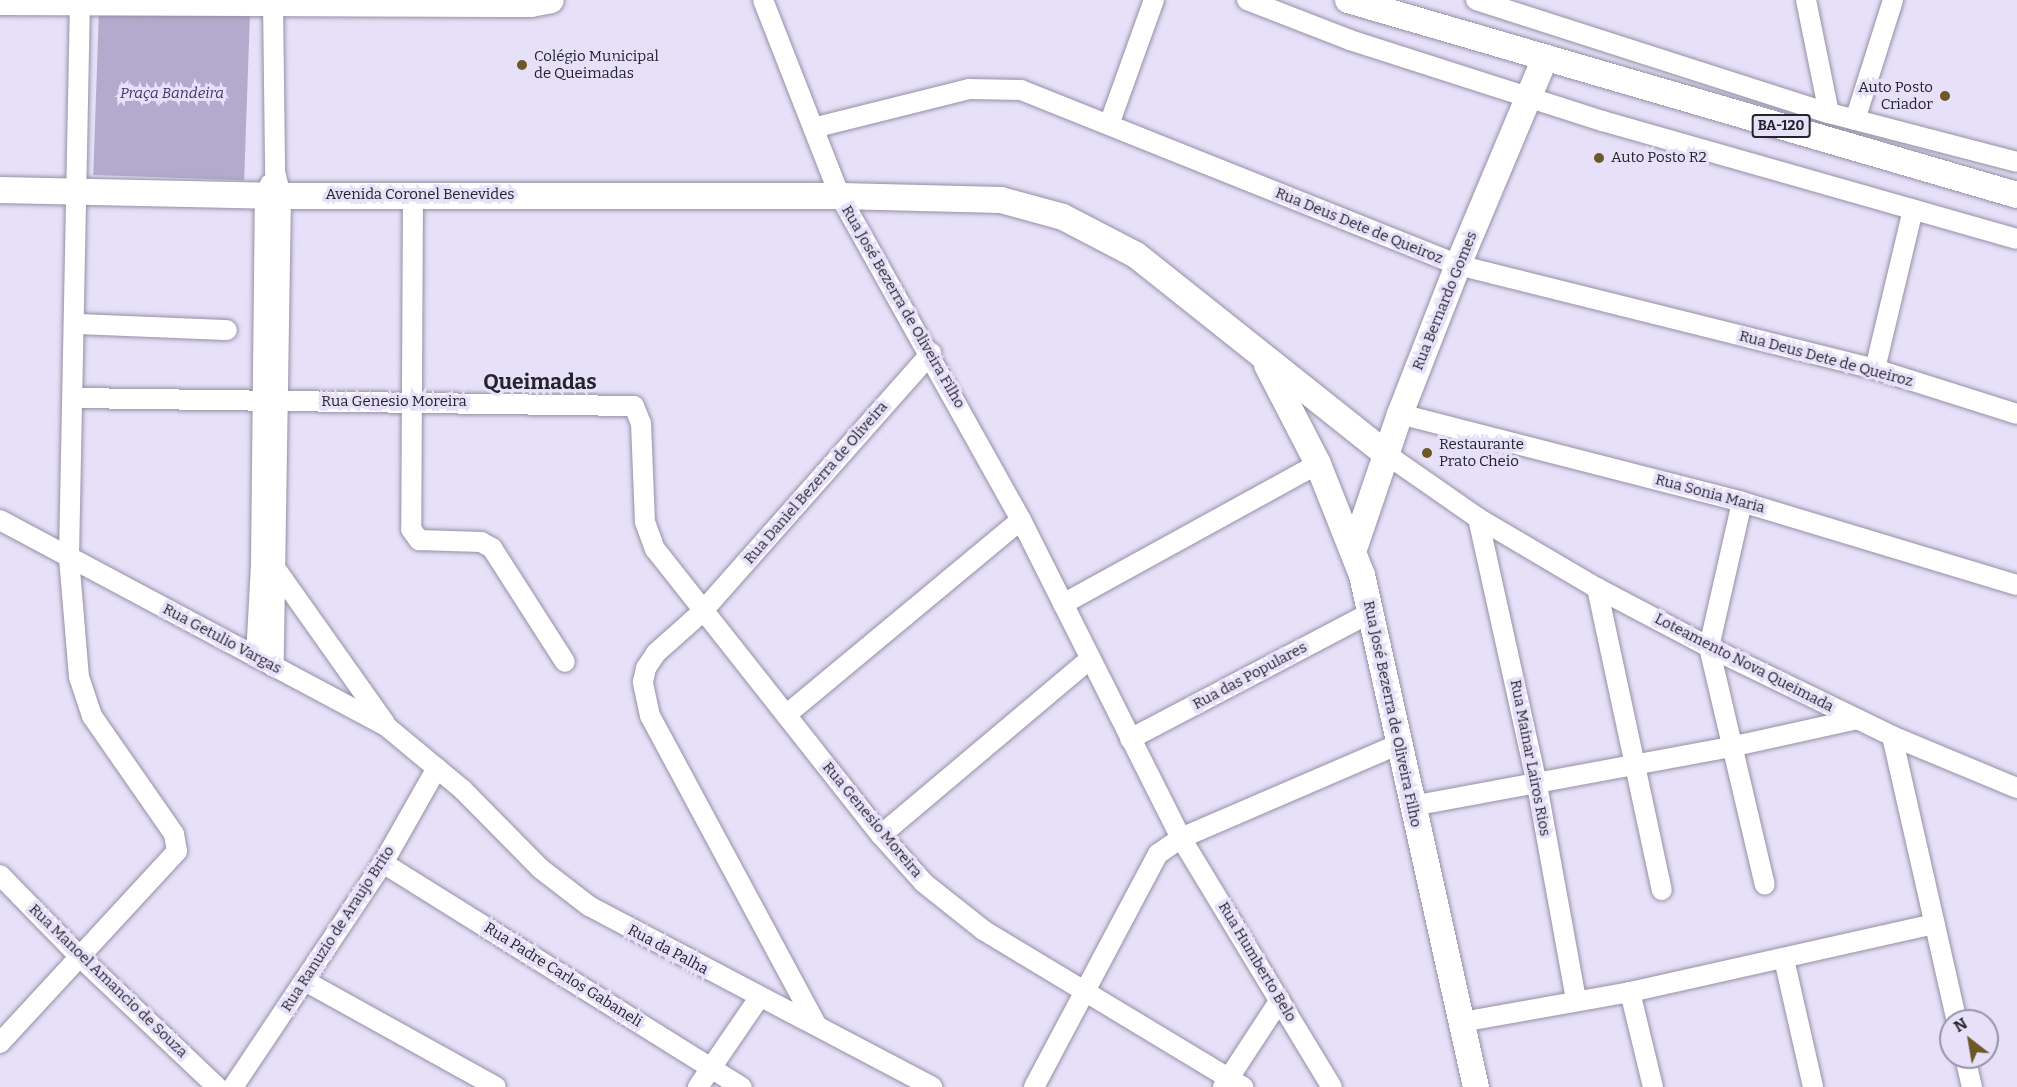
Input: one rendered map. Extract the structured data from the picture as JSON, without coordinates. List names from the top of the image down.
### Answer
{
  "streets": {
    "main road": [
      "BA-120",
      "Avenida Coronel Benevides",
      "Rua Bernardo Gomes",
      "Rua José Bezerra de Oliveira Filho"
    ],
    "street": [
      "Rua Deus Dete de Queiroz",
      "Rua Genesio Moreira",
      "Rua Daniel Bezerra de Oliveira",
      "Rua Sonia Maria",
      "Rua Getulio Vargas",
      "Loteamento Nova Queimada",
      "Rua das Populares",
      "Rua Mainar Lairos Rios",
      "Rua Ranuzio de Araujo Brito",
      "Rua da Palha",
      "Rua Humberto Belo",
      "Rua Padre Carlos Gabaneli",
      "Rua Manoel Amancio de Souza"
    ]
  },
  "crossings": [
    ["BA-120", "Rua Bernardo Gomes"],
    ["Avenida Coronel Benevides", "Rua José Bezerra de Oliveira Filho"],
    ["Rua Deus Dete de Queiroz", "Rua Bernardo Gomes"],
    ["Rua Bernardo Gomes", "Rua José Bezerra de Oliveira Filho"],
    ["Rua Bernardo Gomes", "Rua Sonia Maria"],
    ["Rua Bernardo Gomes", "Loteamento Nova Queimada"],
    ["Rua José Bezerra de Oliveira Filho", "Rua Daniel Bezerra de Oliveira"],
    ["Rua José Bezerra de Oliveira Filho", "Loteamento Nova Queimada"],
    ["Rua José Bezerra de Oliveira Filho", "Rua das Populares"],
    ["Rua José Bezerra de Oliveira Filho", "Rua Humberto Belo"],
    ["Rua Genesio Moreira", "Rua Daniel Bezerra de Oliveira"],
    ["Rua Getulio Vargas", "Rua Ranuzio de Araujo Brito"],
    ["Rua Getulio Vargas", "Rua da Palha"],
    ["Loteamento Nova Queimada", "Rua Mainar Lairos Rios"],
    ["Rua Ranuzio de Araujo Brito", "Rua da Palha"],
    ["Rua Ranuzio de Araujo Brito", "Rua Padre Carlos Gabaneli"]
  ],
  "districts": ["Queimadas"],
  "parks": ["Praça Bandeira"],
  "places": [
    "Colégio Municipal de Queimadas",
    "Auto Posto Criador",
    "Auto Posto R2",
    "Restaurante Prato Cheio"
  ],
  "north": "top left"
}
